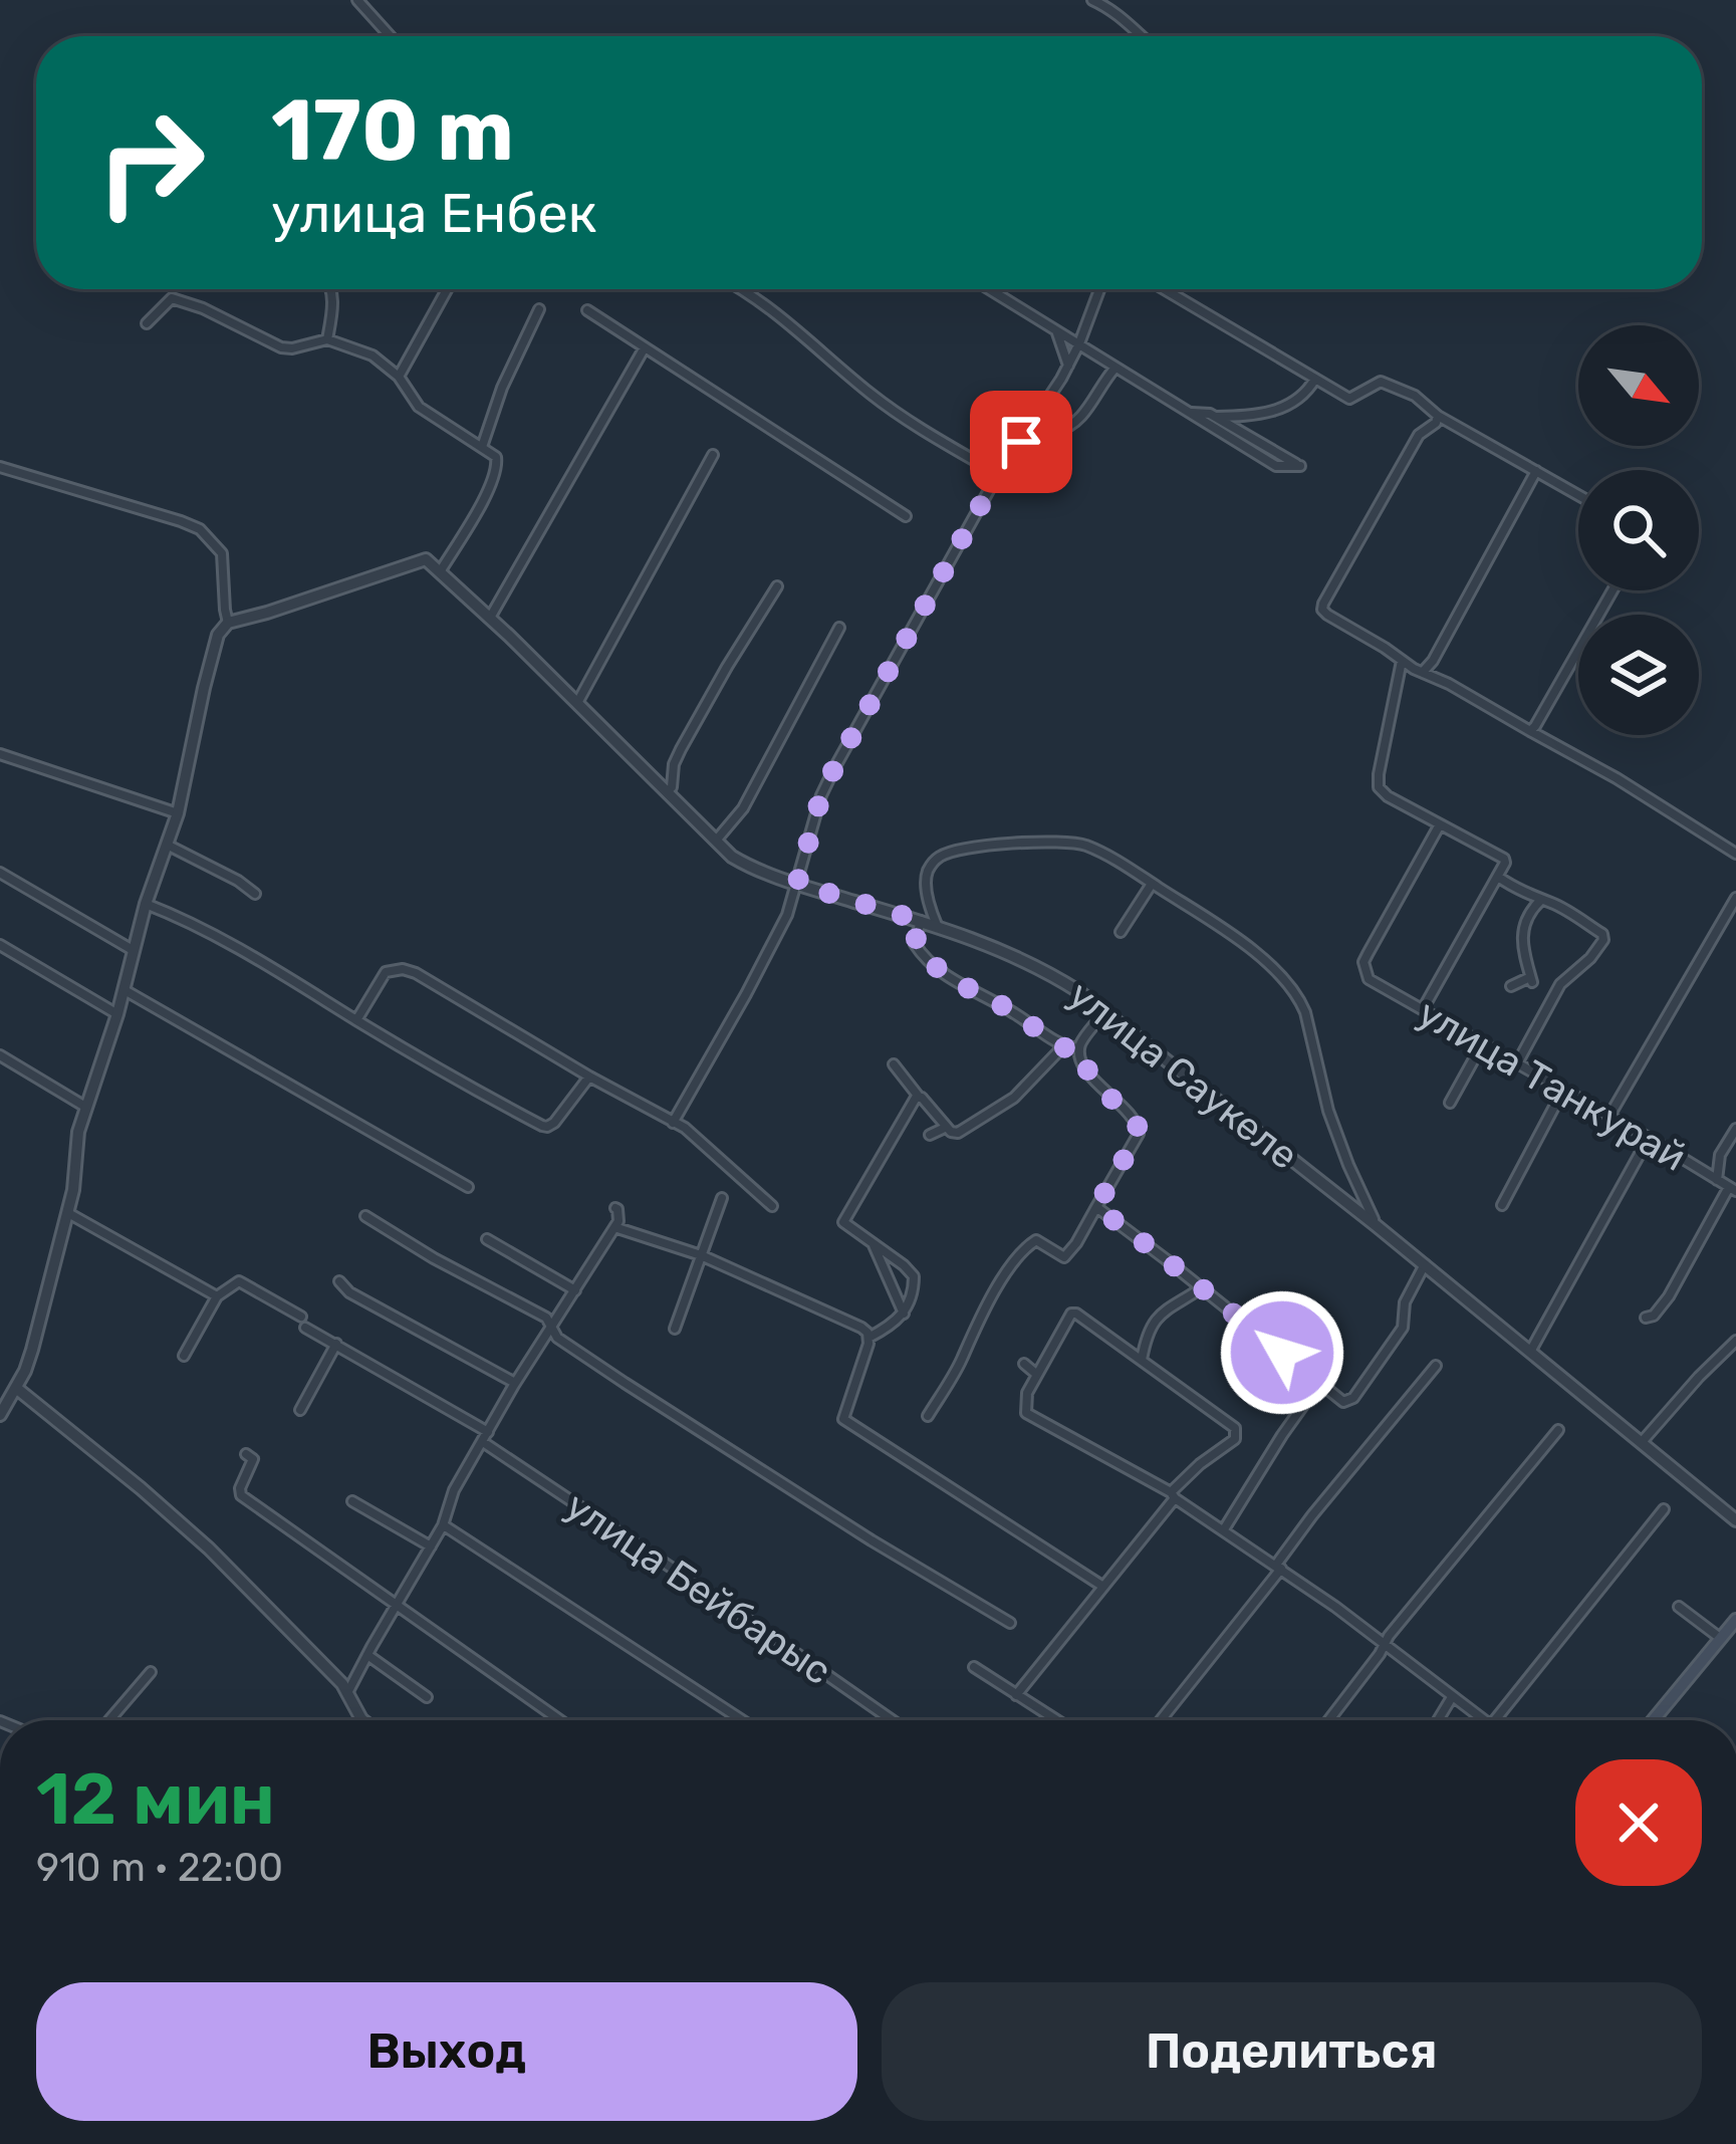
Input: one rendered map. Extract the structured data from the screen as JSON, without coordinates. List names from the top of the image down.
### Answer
{
  "streets": {
    "street": ["улица Саукеле", "улица Танкурай", "улица Бейбарыс"]
  },
  "north": "bottom right",
  "page": {
    "turn": ["170 m", "улица Енбек"],
    "heading": ["12 мин", "910 m · 22:00"],
    "buttons": ["Выход", "Поделиться"]
  }
}
